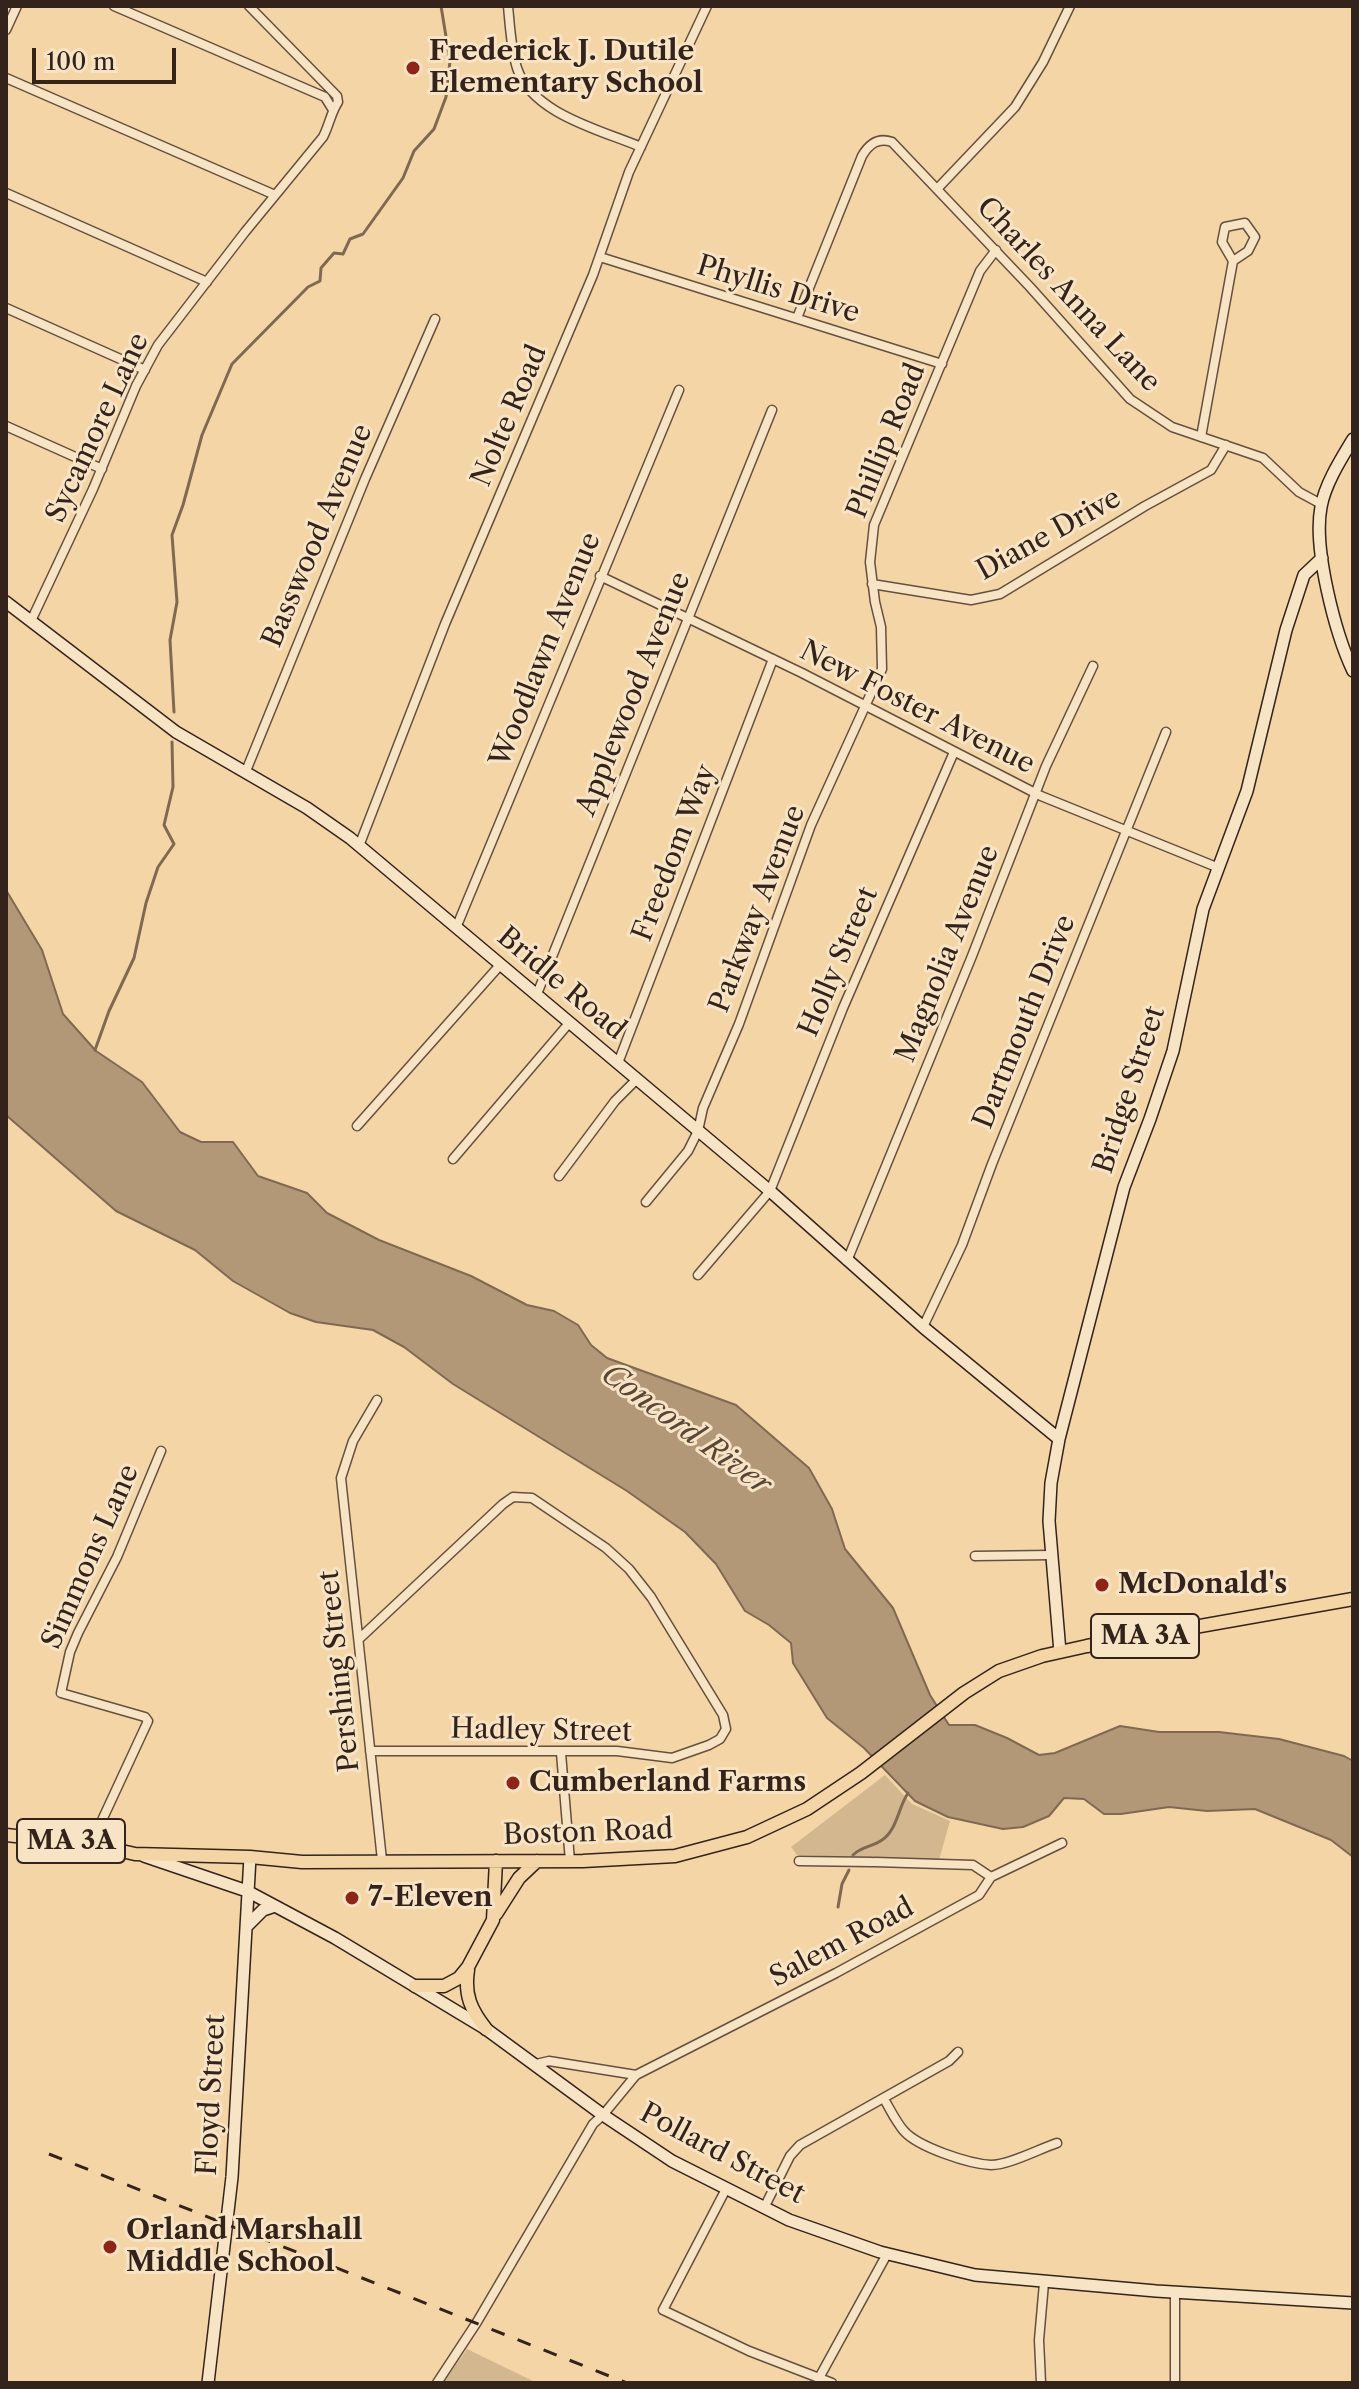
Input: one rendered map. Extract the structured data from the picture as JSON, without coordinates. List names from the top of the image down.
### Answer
{
  "streets": {
    "main road": [
      "Bridle Road",
      "Bridge Street",
      "MA 3A",
      "Boston Road",
      "Floyd Street",
      "Pollard Street"
    ],
    "street": [
      "Phyllis Drive",
      "Charles Anna Lane",
      "Nolte Road",
      "Sycamore Lane",
      "Phillip Road",
      "Diane Drive",
      "Basswood Avenue",
      "Woodlawn Avenue",
      "Applewood Avenue",
      "New Foster Avenue",
      "Freedom Way",
      "Parkway Avenue",
      "Magnolia Avenue",
      "Holly Street",
      "Dartmouth Drive",
      "Simmons Lane",
      "Pershing Street",
      "Hadley Street",
      "Salem Road"
    ]
  },
  "crossings": [
    ["Phyllis Drive", "Charles Anna Lane"],
    ["Phyllis Drive", "Nolte Road"],
    ["Phyllis Drive", "Phillip Road"],
    ["Charles Anna Lane", "Phillip Road"],
    ["Charles Anna Lane", "Diane Drive"],
    ["Nolte Road", "Bridle Road"],
    ["Sycamore Lane", "Bridle Road"],
    ["Phillip Road", "Diane Drive"],
    ["Phillip Road", "New Foster Avenue"],
    ["Phillip Road", "Parkway Avenue"],
    ["Basswood Avenue", "Bridle Road"],
    ["Woodlawn Avenue", "New Foster Avenue"],
    ["Woodlawn Avenue", "Bridle Road"],
    ["Applewood Avenue", "New Foster Avenue"],
    ["Applewood Avenue", "Bridle Road"],
    ["New Foster Avenue", "Freedom Way"],
    ["New Foster Avenue", "Parkway Avenue"],
    ["New Foster Avenue", "Magnolia Avenue"],
    ["New Foster Avenue", "Holly Street"],
    ["New Foster Avenue", "Dartmouth Drive"],
    ["New Foster Avenue", "Bridge Street"],
    ["Freedom Way", "Bridle Road"],
    ["Parkway Avenue", "Bridle Road"],
    ["Magnolia Avenue", "Bridle Road"],
    ["Holly Street", "Bridle Road"],
    ["Bridle Road", "Dartmouth Drive"],
    ["Bridle Road", "Bridge Street"],
    ["Bridge Street", "Boston Road"],
    ["Simmons Lane", "Boston Road"],
    ["Pershing Street", "Hadley Street"],
    ["Pershing Street", "Boston Road"],
    ["Boston Road", "Floyd Street"],
    ["Boston Road", "Pollard Street"],
    ["Salem Road", "Pollard Street"],
    ["Floyd Street", "Pollard Street"]
  ],
  "water": ["Concord River"],
  "places": [
    "Frederick J. Dutile Elementary School",
    "McDonald's",
    "Cumberland Farms",
    "7-Eleven",
    "Orland Marshall Middle School"
  ],
  "scale_bar": "100 m"
}
